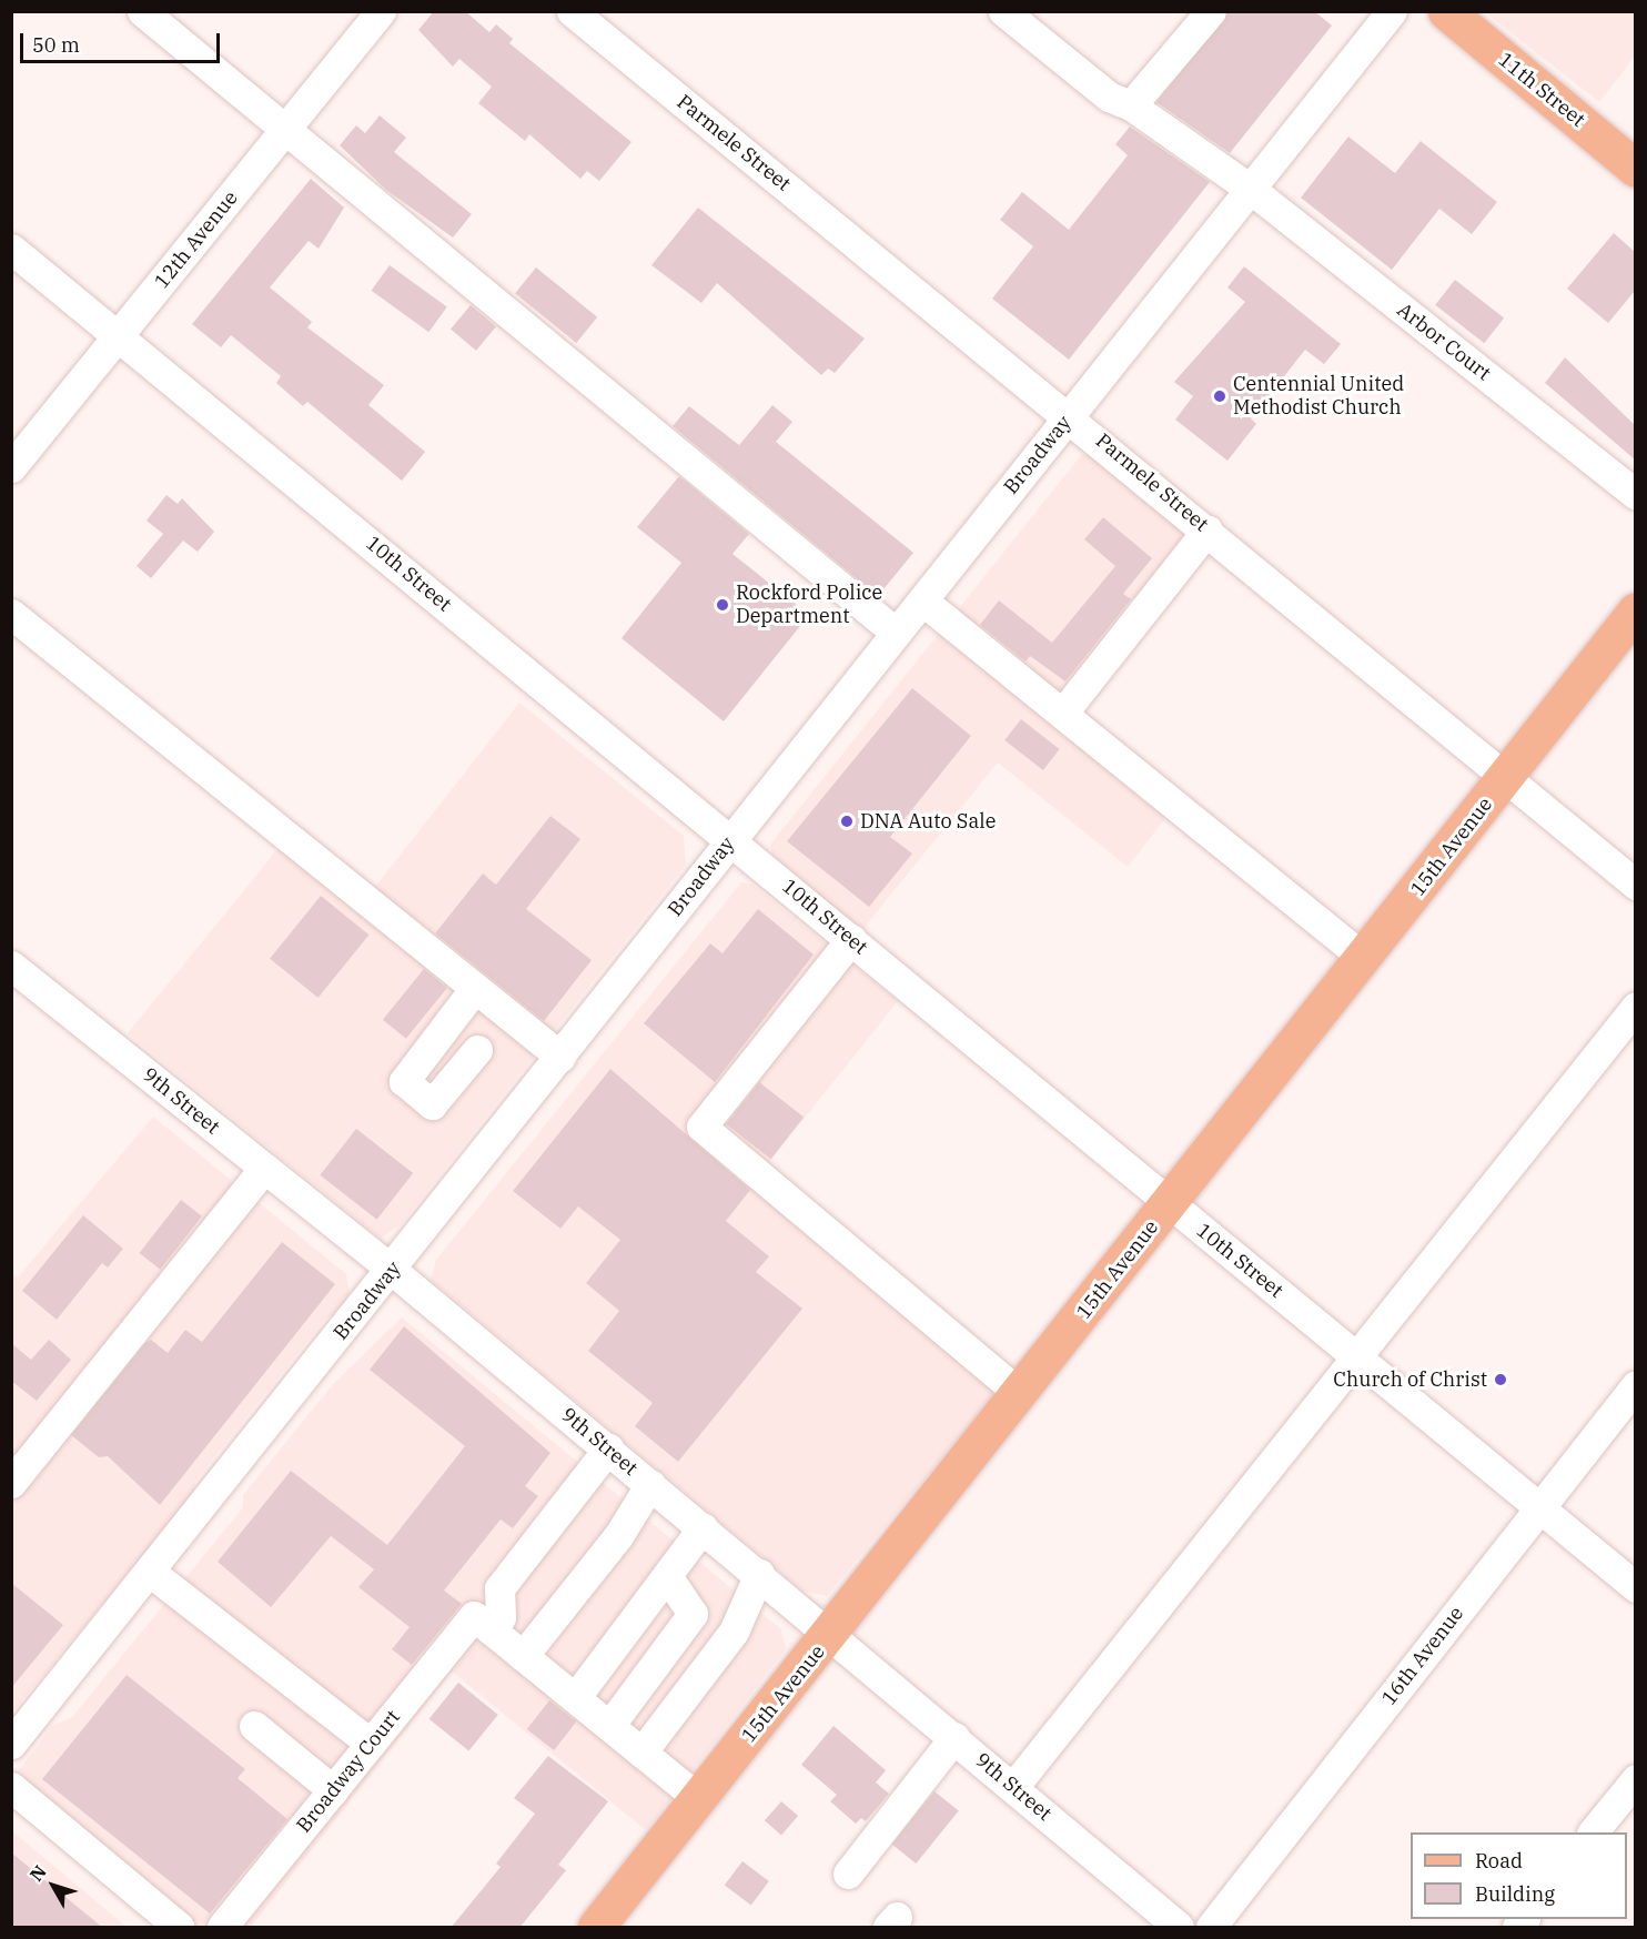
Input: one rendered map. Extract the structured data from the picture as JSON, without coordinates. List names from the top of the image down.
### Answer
{
  "streets": {
    "main road": ["11th Street", "15th Avenue"],
    "street": [
      "Parmele Street",
      "12th Avenue",
      "Arbor Court",
      "Broadway",
      "10th Street",
      "9th Street",
      "16th Avenue",
      "Broadway Court"
    ]
  },
  "crossings": [
    ["Parmele Street", "Broadway"],
    ["Parmele Street", "15th Avenue"],
    ["12th Avenue", "10th Street"],
    ["Arbor Court", "Broadway"],
    ["Broadway", "10th Street"],
    ["Broadway", "9th Street"],
    ["10th Street", "15th Avenue"],
    ["10th Street", "16th Avenue"],
    ["15th Avenue", "9th Street"]
  ],
  "places": [
    "Centennial United Methodist Church",
    "Rockford Police Department",
    "DNA Auto Sale",
    "Church of Christ"
  ],
  "legend": ["Road", "Building"],
  "scale_bar": "50 m",
  "north": "top left"
}
